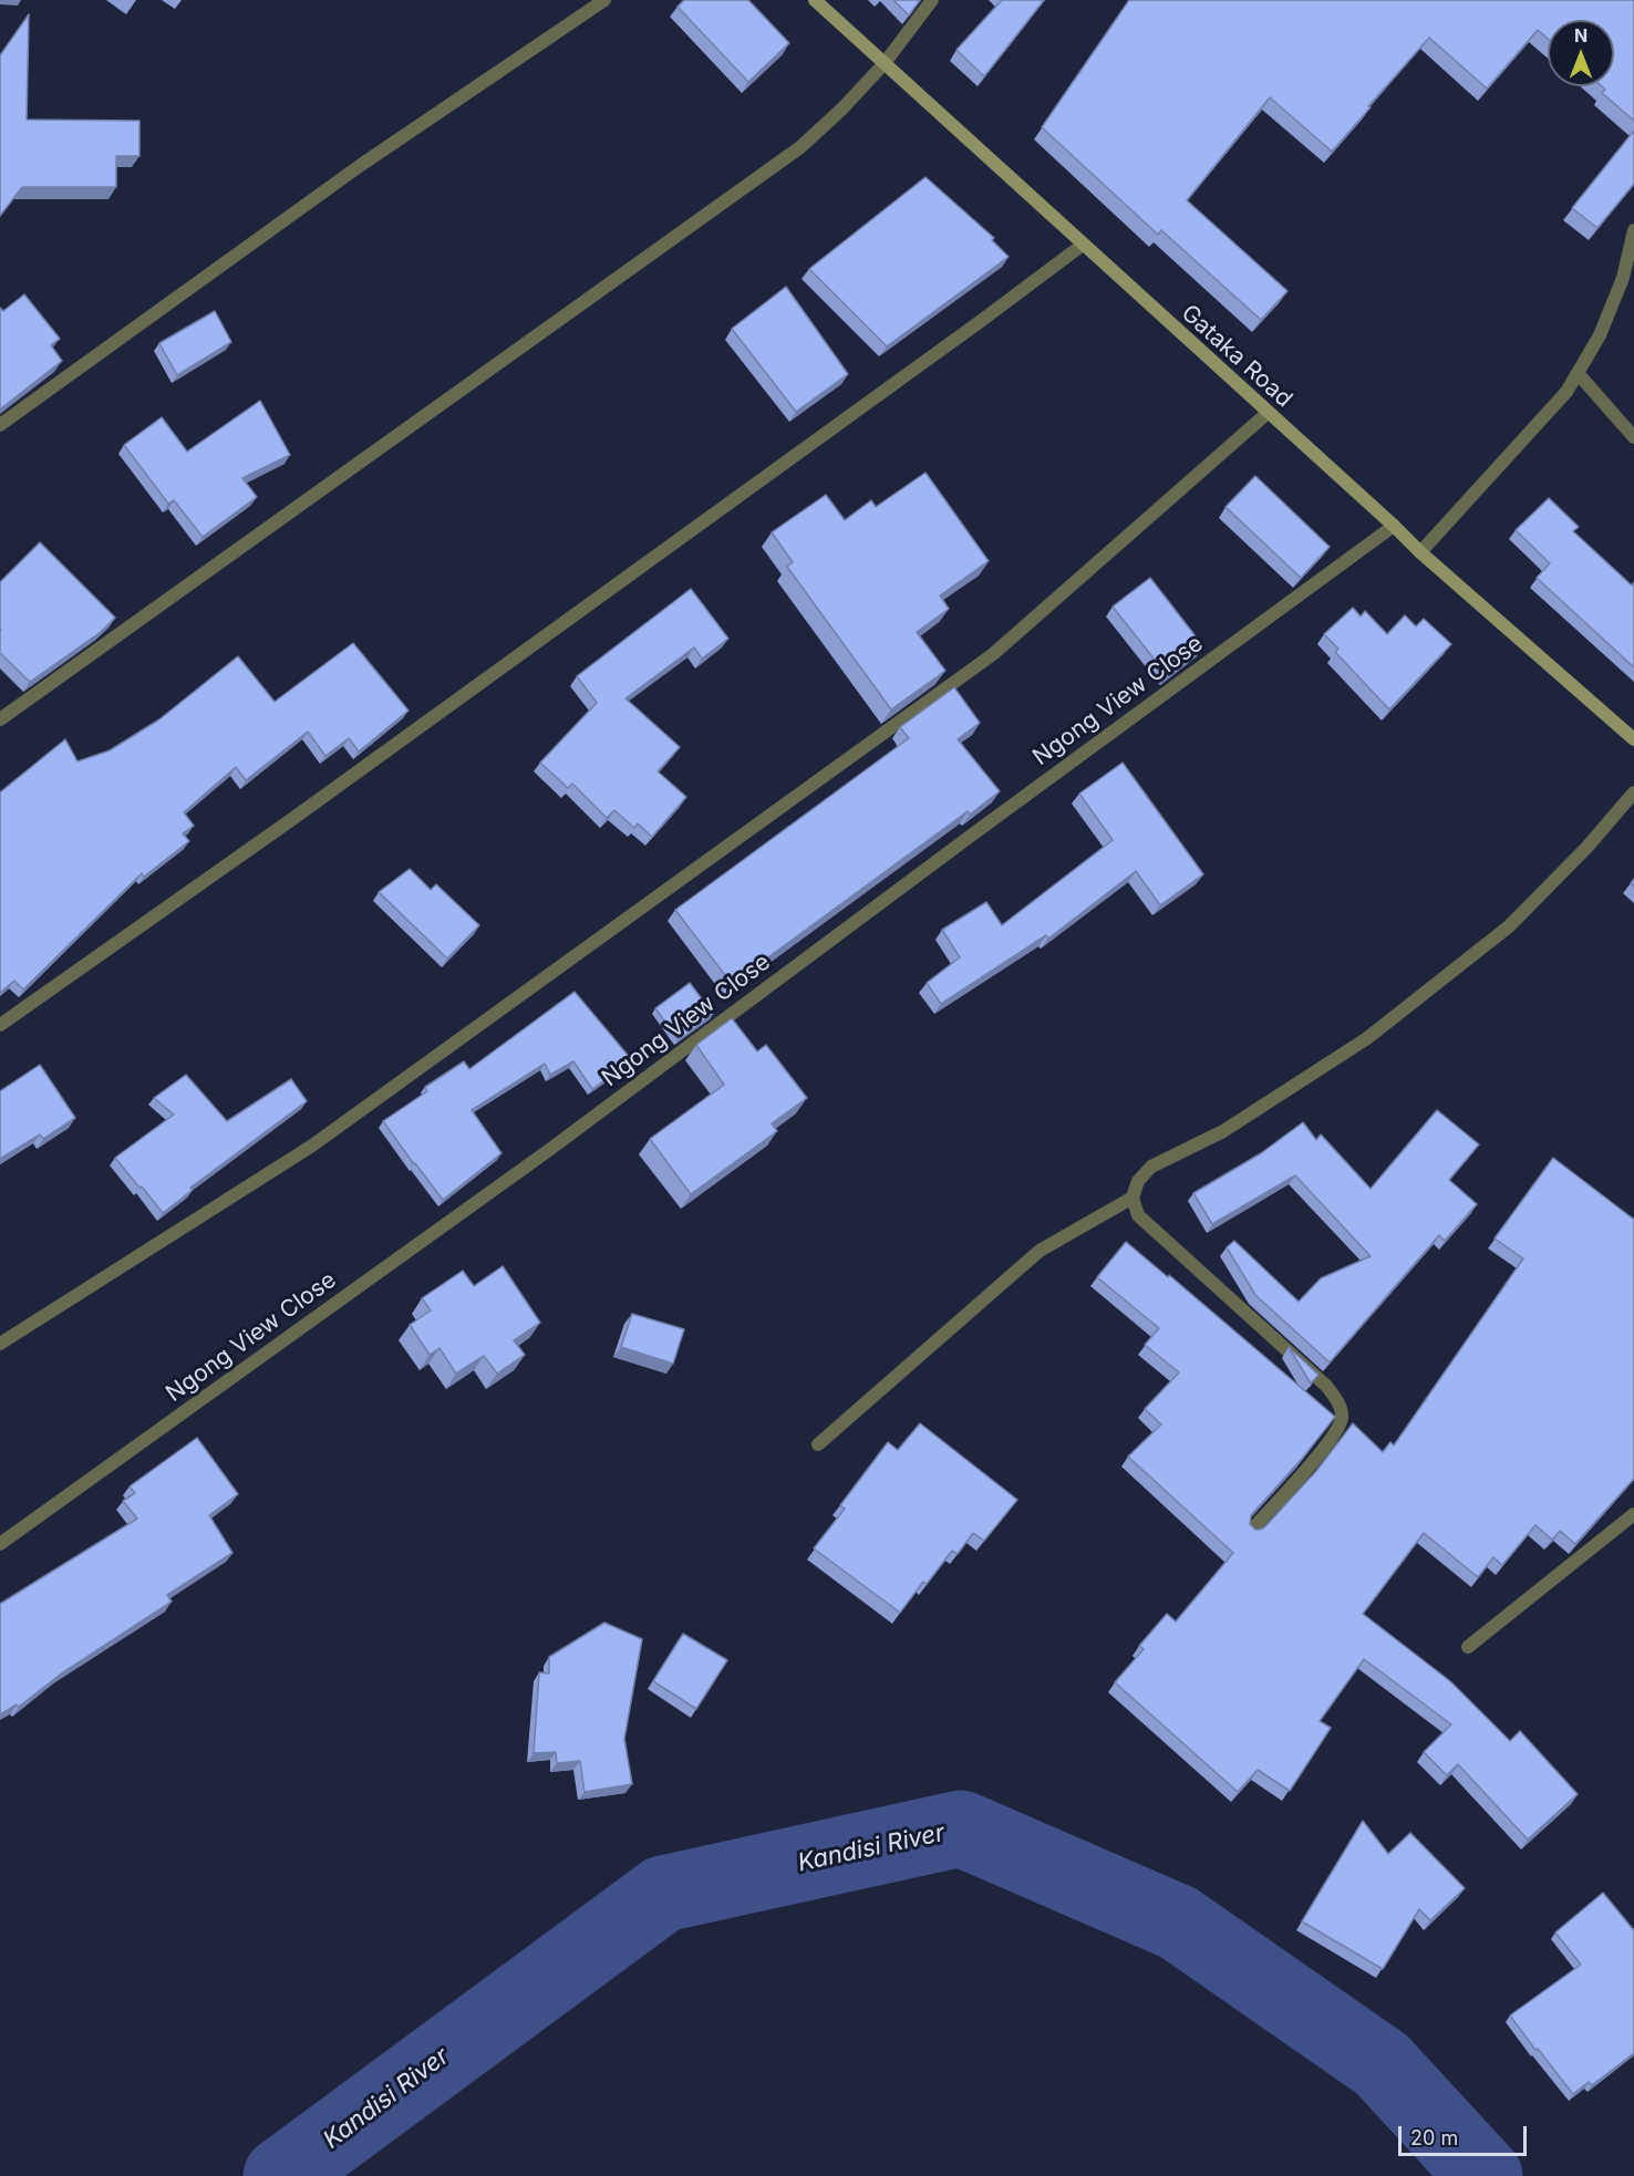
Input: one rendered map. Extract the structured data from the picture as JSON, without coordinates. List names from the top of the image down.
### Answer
{
  "streets": {
    "street": ["Gataka Road", "Ngong View Close"]
  },
  "crossings": [
    ["Gataka Road", "Ngong View Close"]
  ],
  "water": ["Kandisi River"],
  "scale_bar": "20 m",
  "north": "top"
}
